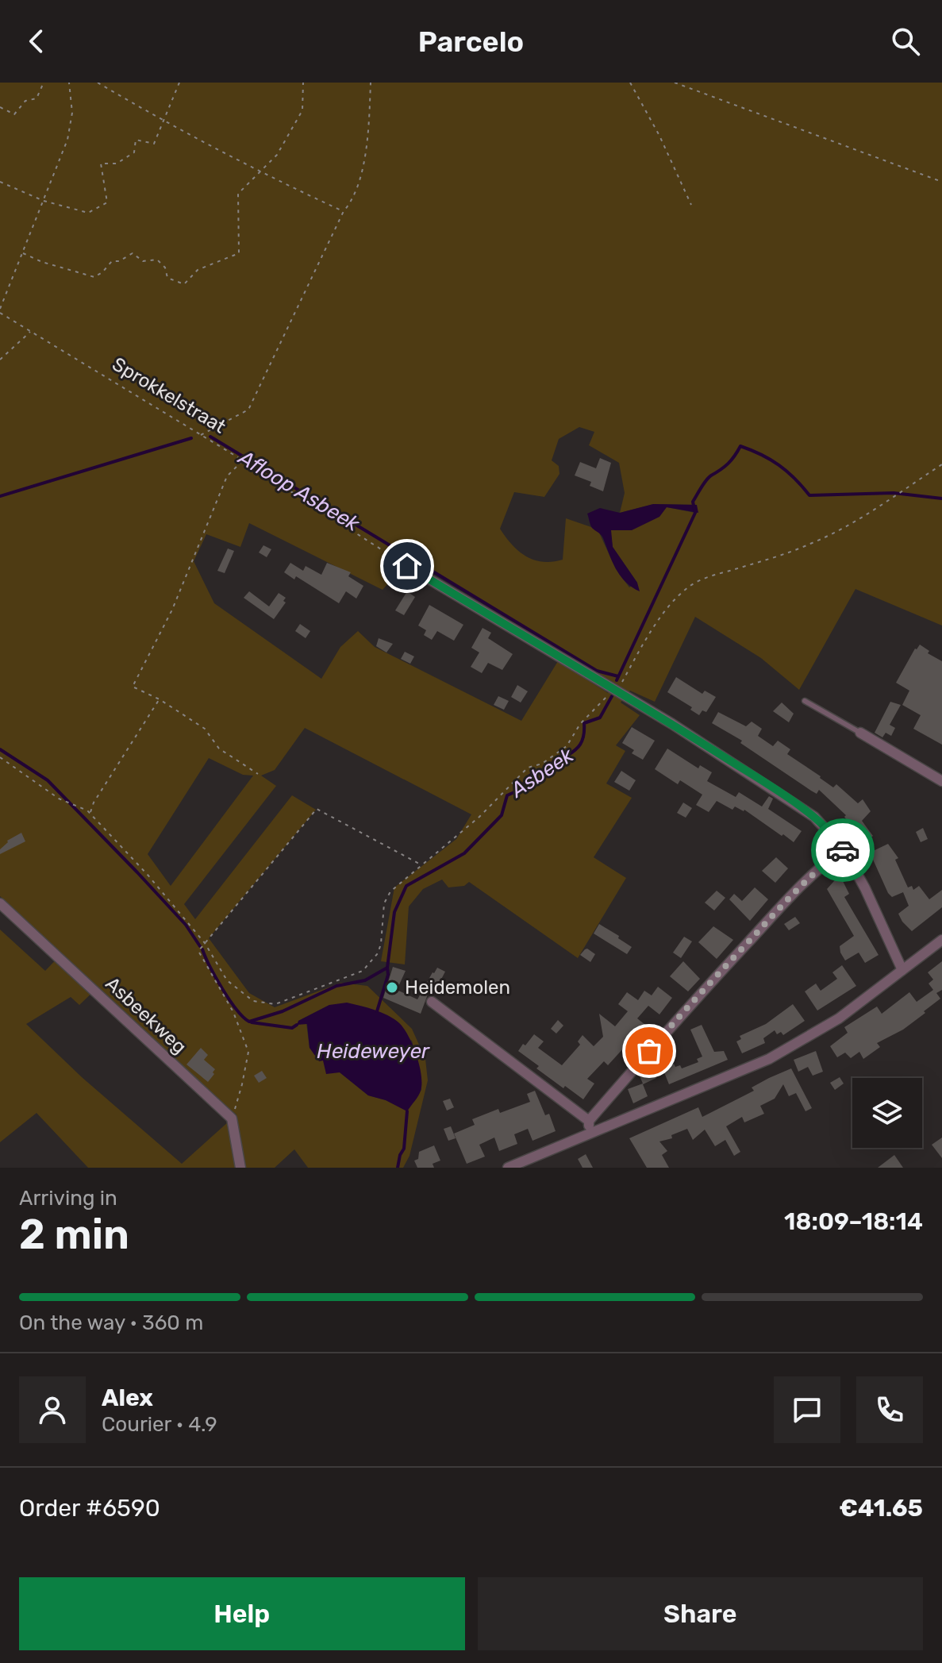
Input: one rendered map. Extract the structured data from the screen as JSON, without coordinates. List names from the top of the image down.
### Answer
{
  "streets": {
    "street": ["Asbeekweg"],
    "path": ["Sprokkelstraat"]
  },
  "water": ["Afloop Asbeek", "Asbeek", "Heideweyer"],
  "places": ["Heidemolen"],
  "page": {
    "header": "Parcelo",
    "heading": ["2 min", "Arriving in", "18:09–18:14"],
    "panel": [
      "Alex",
      "Courier · 4.9",
      "Order #6590",
      "€41.65"
    ],
    "bar": "On the way · 360 m",
    "buttons": ["Help", "Share"]
  }
}
